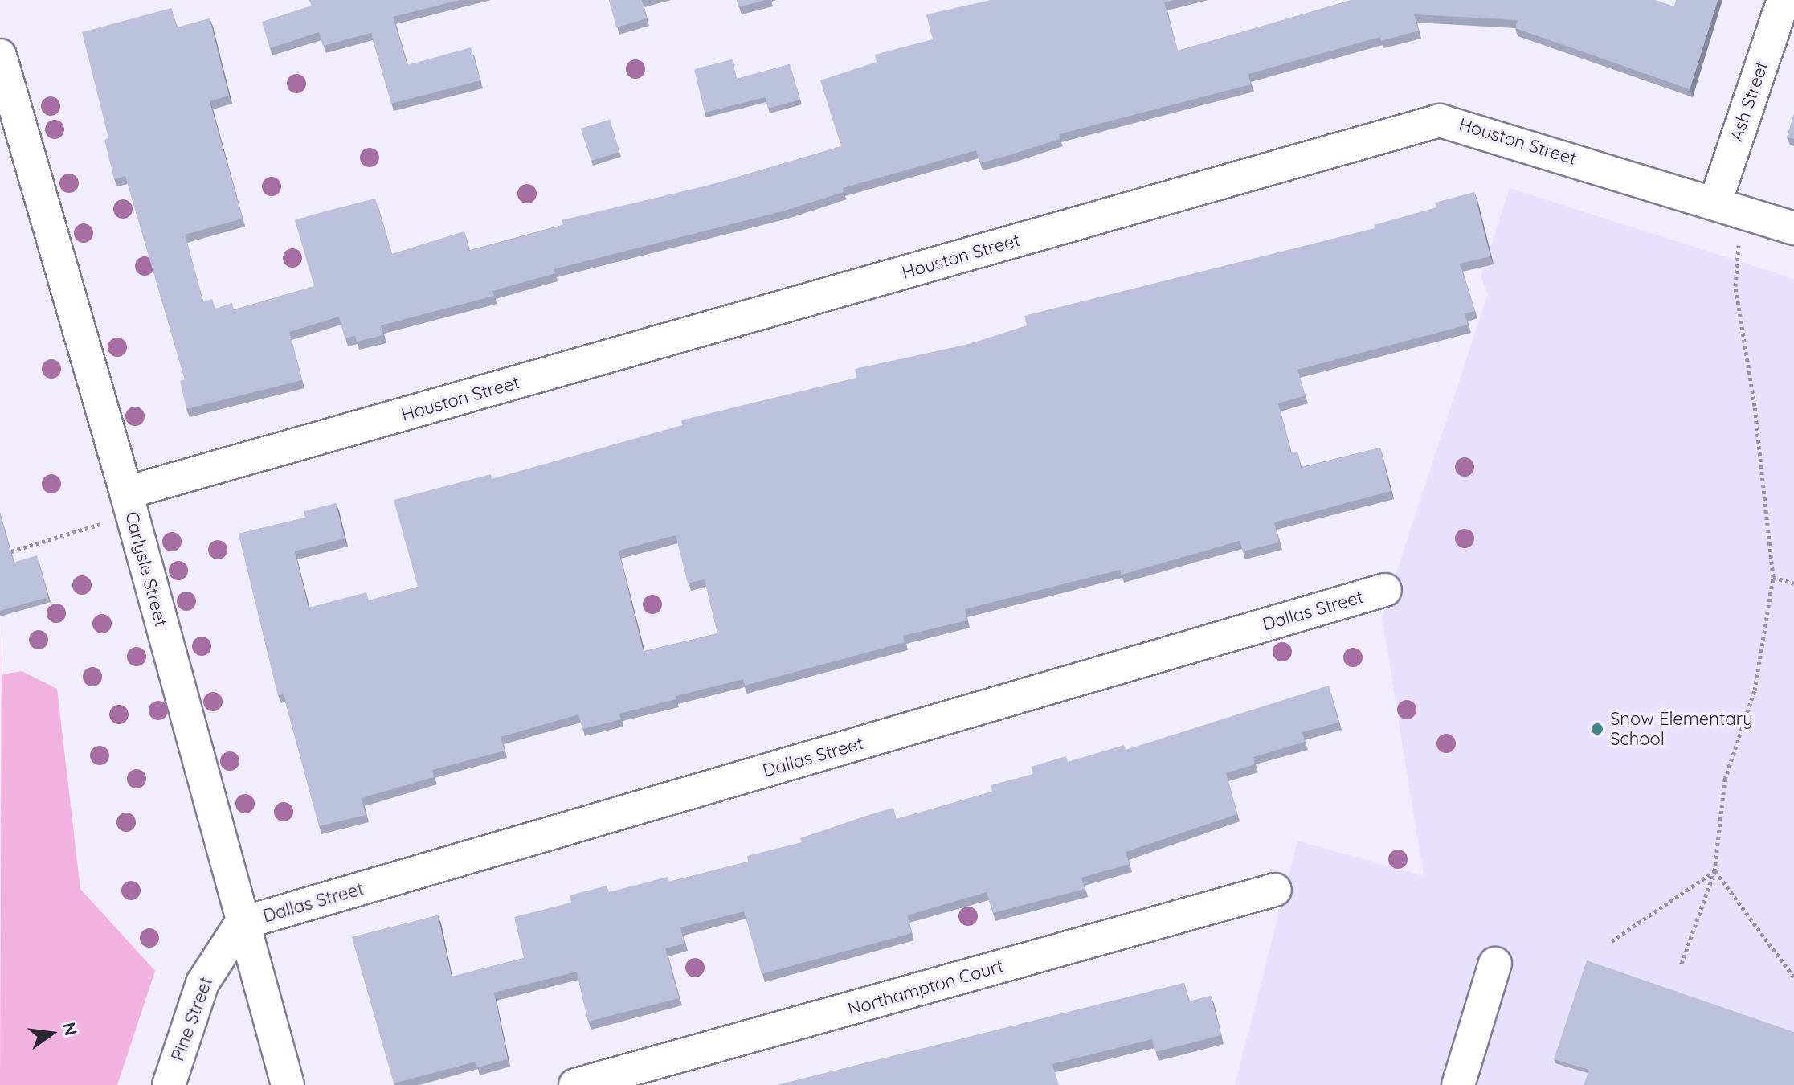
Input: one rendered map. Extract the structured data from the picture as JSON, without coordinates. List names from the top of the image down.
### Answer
{
  "streets": {
    "street": [
      "Ash Street",
      "Houston Street",
      "Carlysle Street",
      "Dallas Street",
      "Northampton Court",
      "Pine Street"
    ]
  },
  "crossings": [
    ["Ash Street", "Houston Street"],
    ["Houston Street", "Carlysle Street"],
    ["Carlysle Street", "Dallas Street"],
    ["Carlysle Street", "Pine Street"],
    ["Dallas Street", "Pine Street"]
  ],
  "places": ["Snow Elementary School"],
  "north": "right"
}
